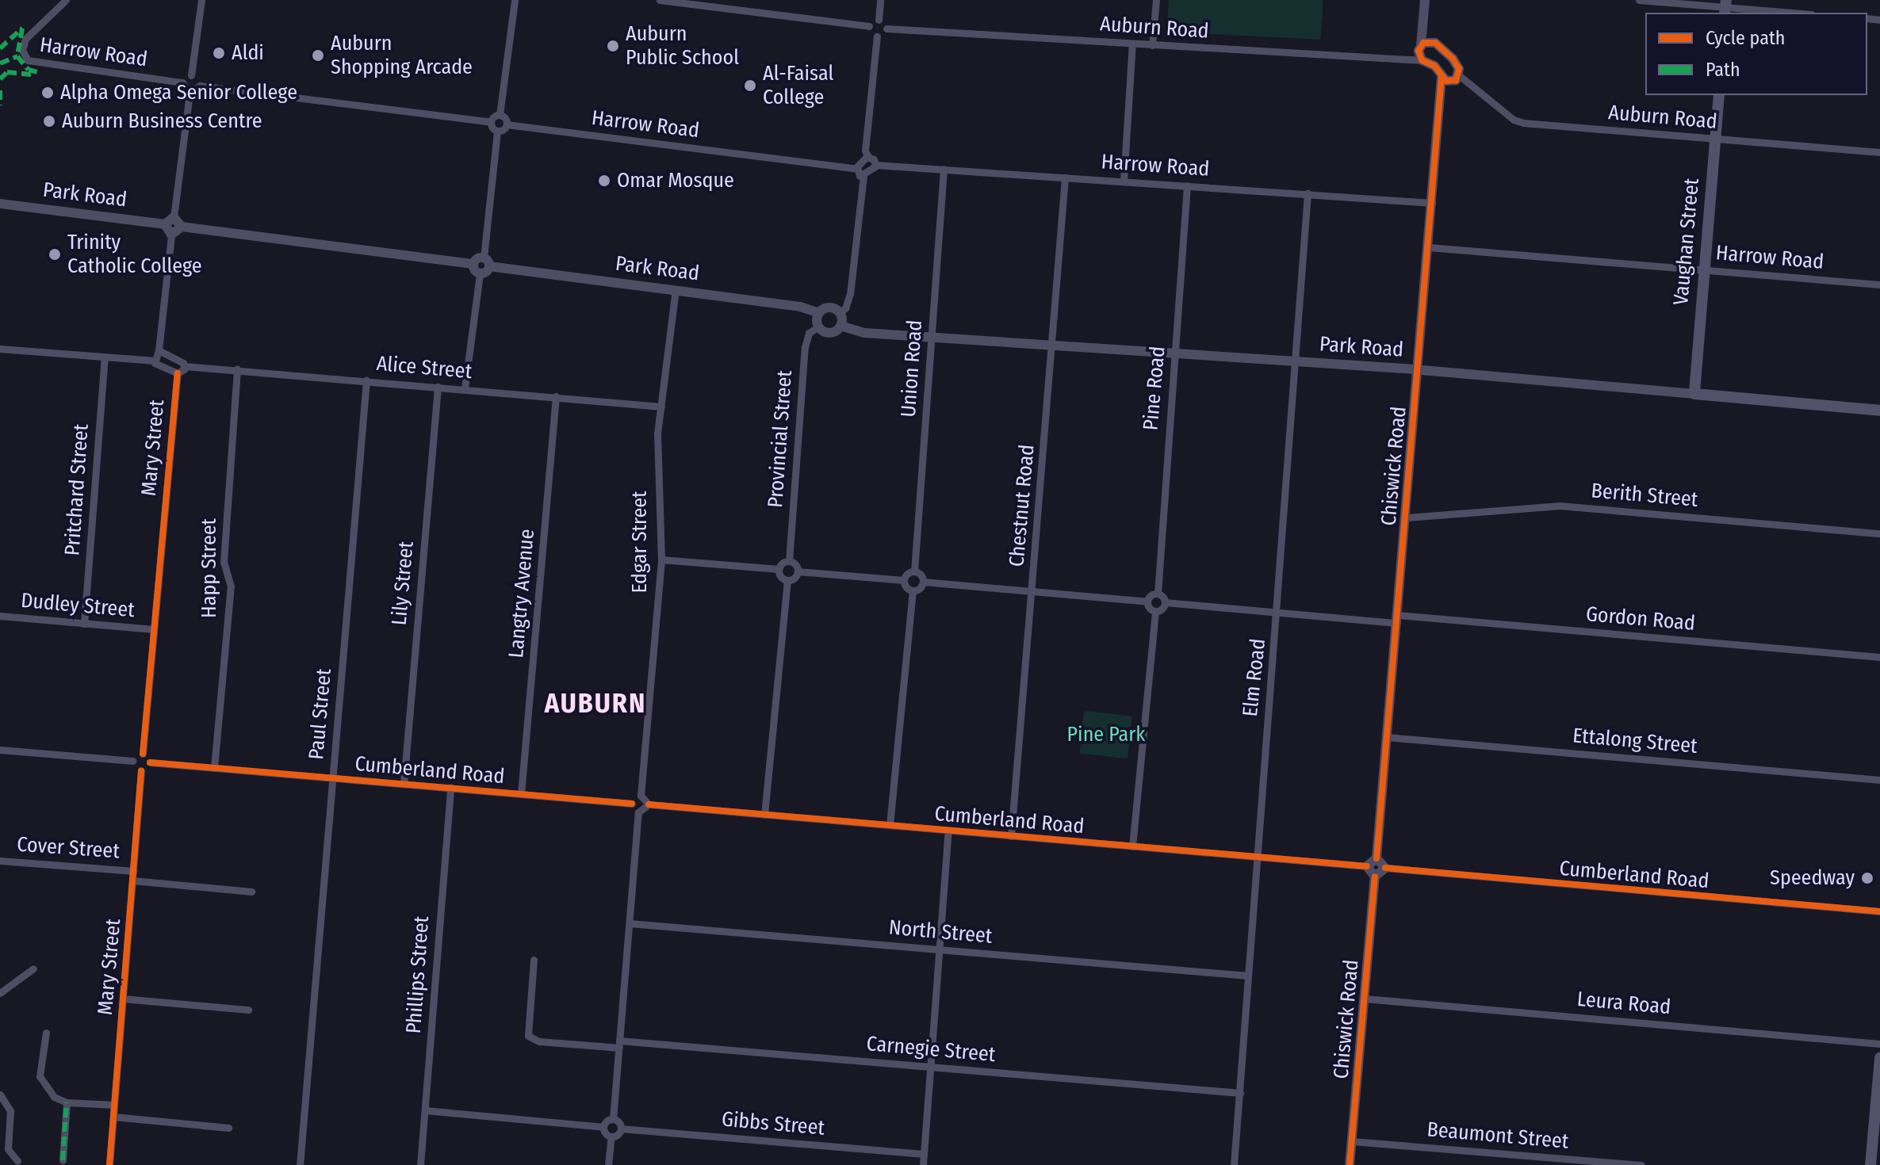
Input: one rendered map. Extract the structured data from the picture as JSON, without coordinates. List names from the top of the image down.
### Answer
{
  "streets": {
    "main road": ["Park Road", "Vaughan Street"],
    "street": [
      "Auburn Road",
      "Harrow Road",
      "Alice Street",
      "Union Road",
      "Pine Road",
      "Provincial Street",
      "Mary Street",
      "Chiswick Road",
      "Pritchard Street",
      "Berith Street",
      "Chestnut Road",
      "Edgar Street",
      "Happ Street",
      "Lily Street",
      "Langtry Avenue",
      "Dudley Street",
      "Gordon Road",
      "Elm Road",
      "Paul Street",
      "Ettalong Street",
      "Cumberland Road",
      "Cover Street",
      "North Street",
      "Phillips Street",
      "Leura Road",
      "Carnegie Street",
      "Gibbs Street",
      "Beaumont Street"
    ]
  },
  "crossings": [
    ["Auburn Road", "Vaughan Street"],
    ["Harrow Road", "Vaughan Street"],
    ["Harrow Road", "Union Road"],
    ["Harrow Road", "Pine Road"],
    ["Harrow Road", "Chiswick Road"],
    ["Harrow Road", "Chestnut Road"],
    ["Harrow Road", "Elm Road"],
    ["Park Road", "Vaughan Street"],
    ["Park Road", "Union Road"],
    ["Park Road", "Pine Road"],
    ["Park Road", "Provincial Street"],
    ["Park Road", "Chiswick Road"],
    ["Park Road", "Chestnut Road"],
    ["Park Road", "Edgar Street"],
    ["Park Road", "Elm Road"],
    ["Alice Street", "Edgar Street"],
    ["Alice Street", "Happ Street"],
    ["Alice Street", "Lily Street"],
    ["Alice Street", "Langtry Avenue"],
    ["Alice Street", "Paul Street"],
    ["Mary Street", "Dudley Street"],
    ["Mary Street", "Cover Street"],
    ["Chiswick Road", "Berith Street"],
    ["Chiswick Road", "Gordon Road"],
    ["Chiswick Road", "Ettalong Street"],
    ["Chiswick Road", "Leura Road"],
    ["Chiswick Road", "Beaumont Street"],
    ["Pritchard Street", "Dudley Street"],
    ["Chestnut Road", "Cumberland Road"],
    ["Happ Street", "Cumberland Road"],
    ["Lily Street", "Cumberland Road"],
    ["Langtry Avenue", "Cumberland Road"],
    ["Gordon Road", "Elm Road"],
    ["Elm Road", "Cumberland Road"],
    ["Elm Road", "North Street"],
    ["Elm Road", "Carnegie Street"],
    ["Paul Street", "Cumberland Road"],
    ["Cumberland Road", "Phillips Street"]
  ],
  "districts": ["AUBURN"],
  "parks": ["Pine Park"],
  "places": [
    "Auburn Public School",
    "Aldi",
    "Auburn Shopping Arcade",
    "Al-Faisal College",
    "Alpha Omega Senior College",
    "Auburn Business Centre",
    "Omar Mosque",
    "Trinity Catholic College",
    "Speedway"
  ],
  "legend": ["Cycle path", "Path"]
}
